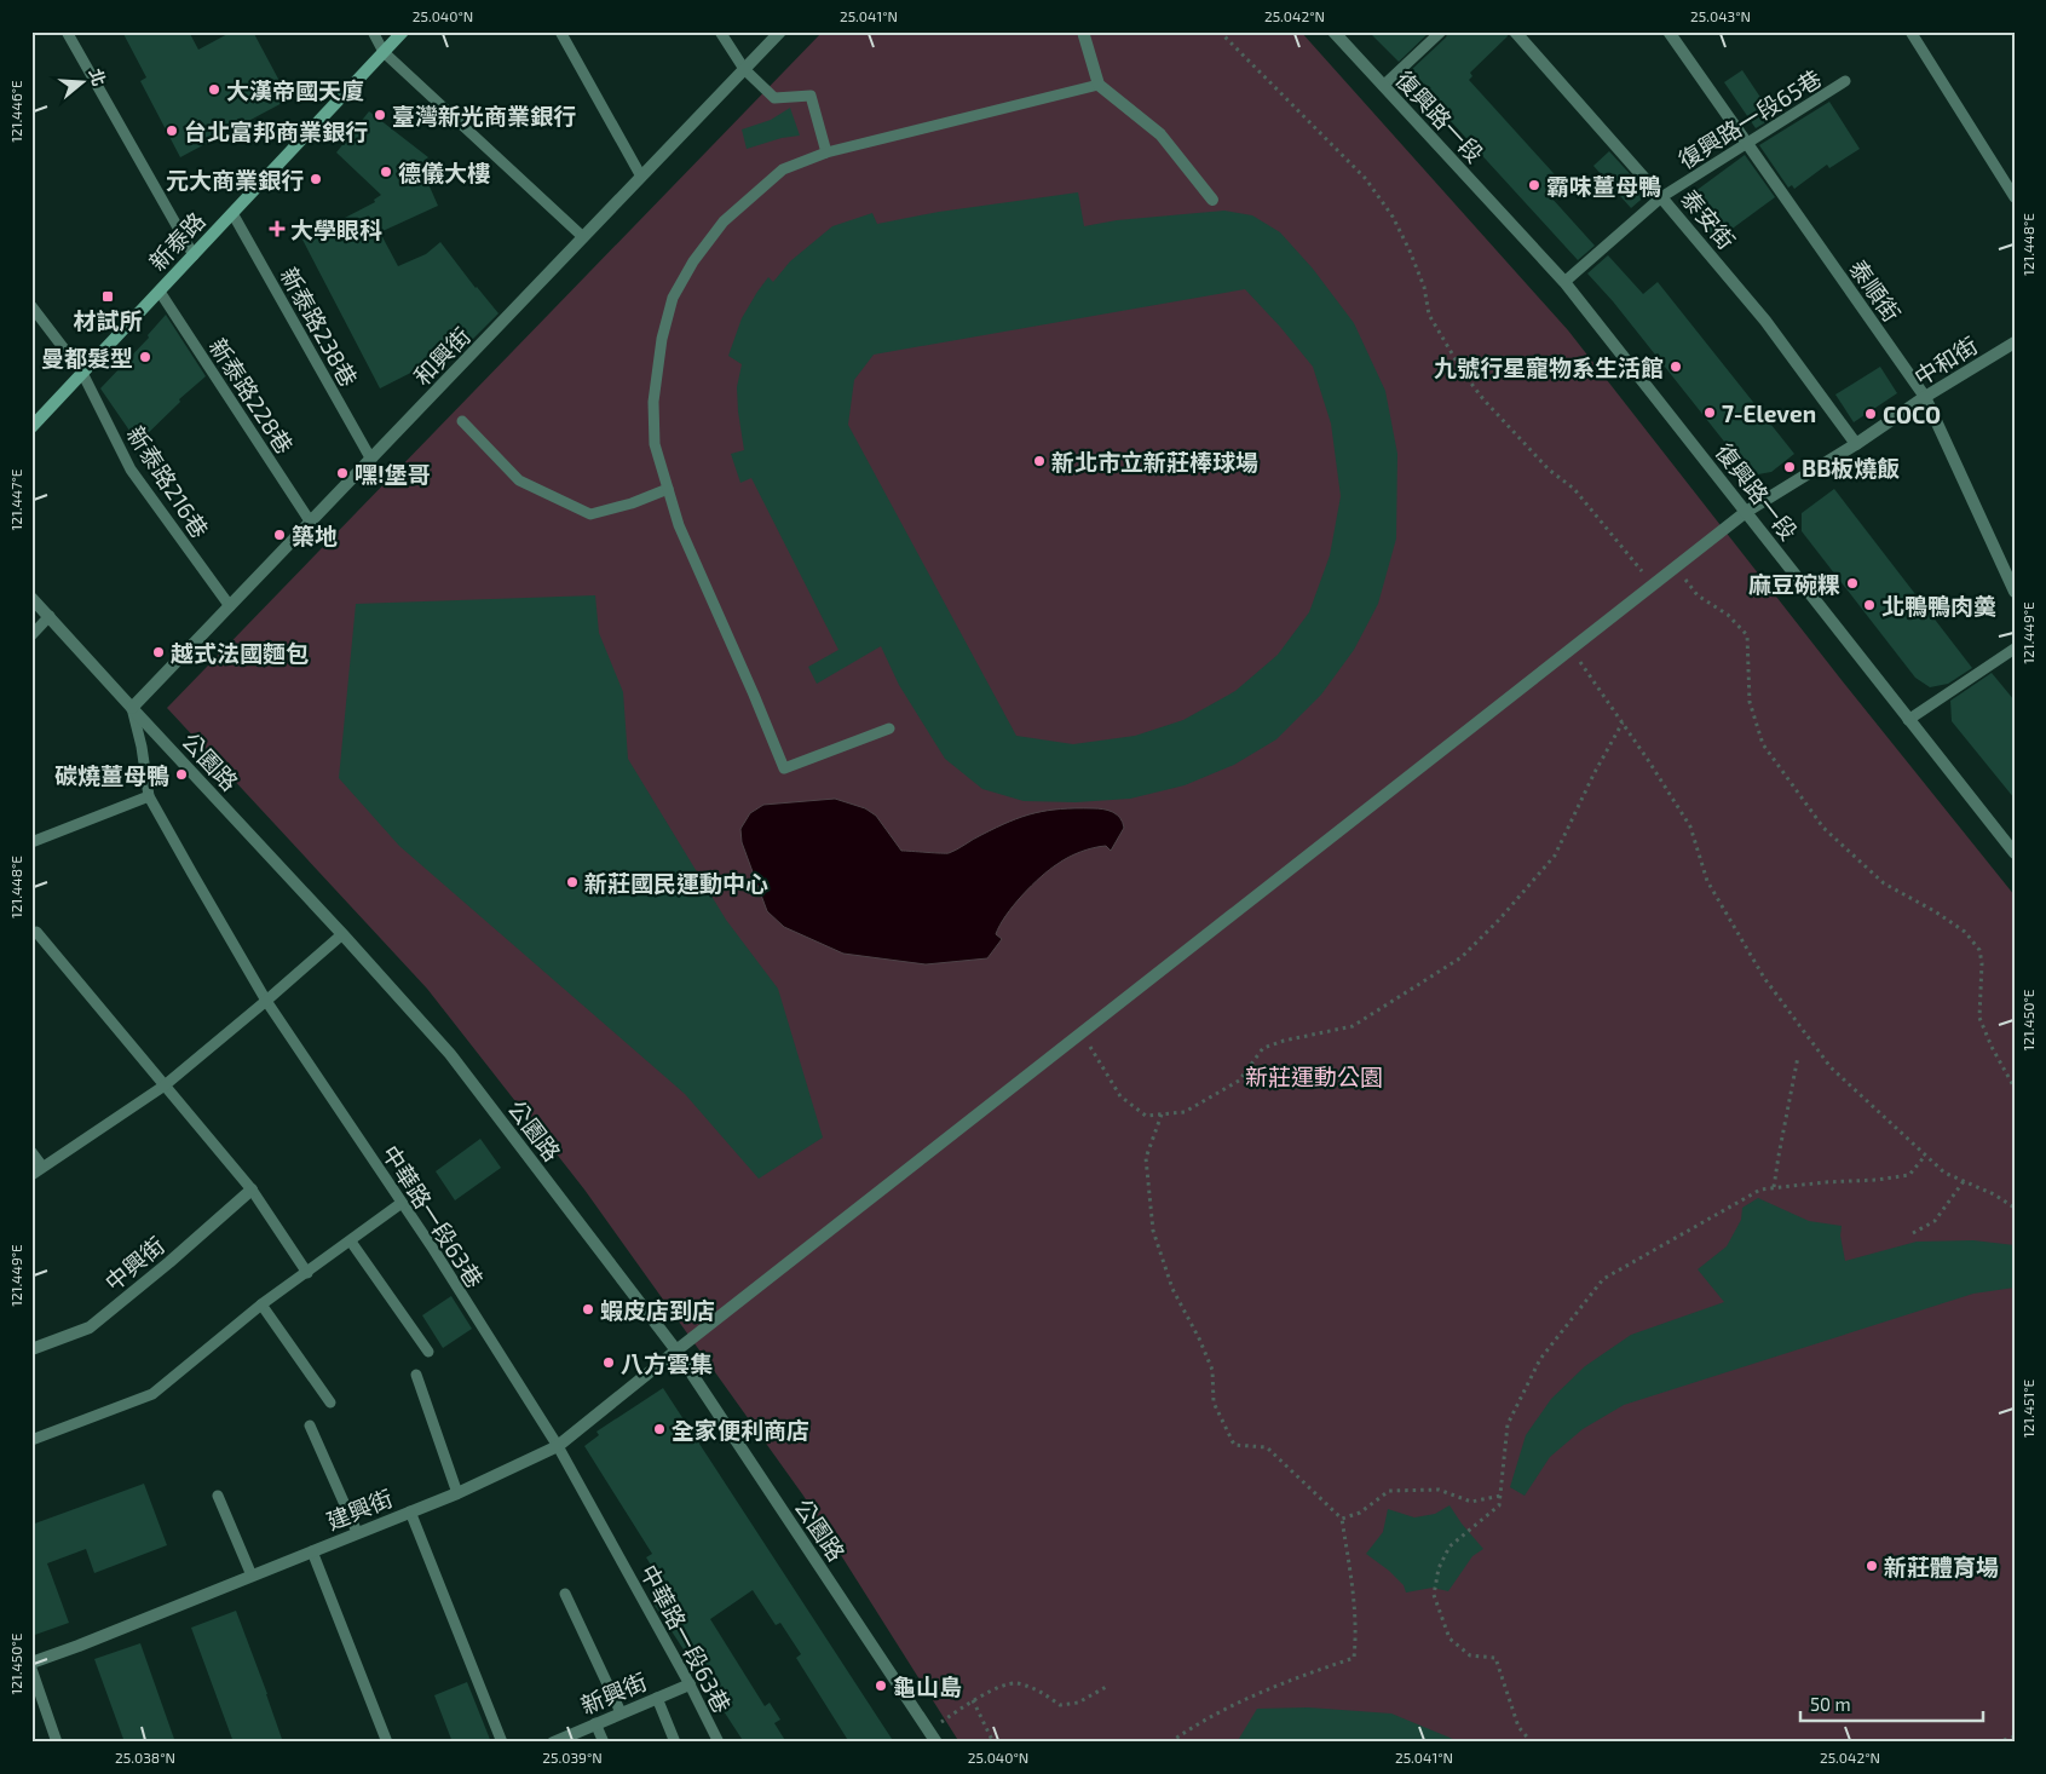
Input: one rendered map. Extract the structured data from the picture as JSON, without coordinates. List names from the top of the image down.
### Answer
{
  "streets": {
    "main road": ["新泰路"],
    "street": [
      "復興路一段",
      "泰安街",
      "泰順街",
      "和興街",
      "中和街",
      "公園路",
      "中興街",
      "建興街",
      "新興街"
    ],
    "lane": [
      "復興路一段65巷",
      "新泰路238巷",
      "新泰路228巷",
      "新泰路216巷",
      "中華路一段63巷"
    ]
  },
  "crossings": [
    ["復興路一段", "復興路一段65巷"],
    ["復興路一段", "中和街"],
    ["復興路一段65巷", "泰安街"],
    ["復興路一段65巷", "泰順街"],
    ["泰安街", "中和街"],
    ["新泰路", "新泰路238巷"],
    ["新泰路", "新泰路228巷"],
    ["新泰路", "新泰路216巷"],
    ["泰順街", "中和街"],
    ["新泰路238巷", "和興街"],
    ["和興街", "新泰路228巷"],
    ["和興街", "新泰路216巷"],
    ["和興街", "公園路"],
    ["和興街", "中華路一段63巷"],
    ["中和街", "建興街"],
    ["公園路", "中華路一段63巷"],
    ["公園路", "建興街"],
    ["中華路一段63巷", "建興街"],
    ["中華路一段63巷", "新興街"]
  ],
  "parks": ["新莊運動公園"],
  "places": {
    "other": [
      "大漢帝國天廈",
      "臺灣新光商業銀行",
      "台北富邦商業銀行",
      "德儀大樓",
      "元大商業銀行",
      "霸味薑母鴨",
      "曼都髮型",
      "九號行星寵物系生活館",
      "7-Eleven",
      "COCO",
      "新北市立新莊棒球場",
      "BB板燒飯",
      "嘿!堡哥",
      "築地",
      "麻豆碗粿",
      "北鴨鴨肉羮",
      "越式法國麵包",
      "碳燒薑母鴨",
      "新莊國民運動中心",
      "蝦皮店到店",
      "八方雲集",
      "全家便利商店",
      "新莊體育場",
      "龜山島"
    ],
    "health": ["大學眼科"],
    "transit": ["材試所"]
  },
  "scale_bar": "50 m",
  "north": "right",
  "coordinates": [
    "25.040°N",
    "25.041°N",
    "25.042°N",
    "25.043°N",
    "121.446°E",
    "121.448°E",
    "121.447°E",
    "121.449°E",
    "121.450°E",
    "121.451°E",
    "25.038°N",
    "25.039°N"
  ]
}
